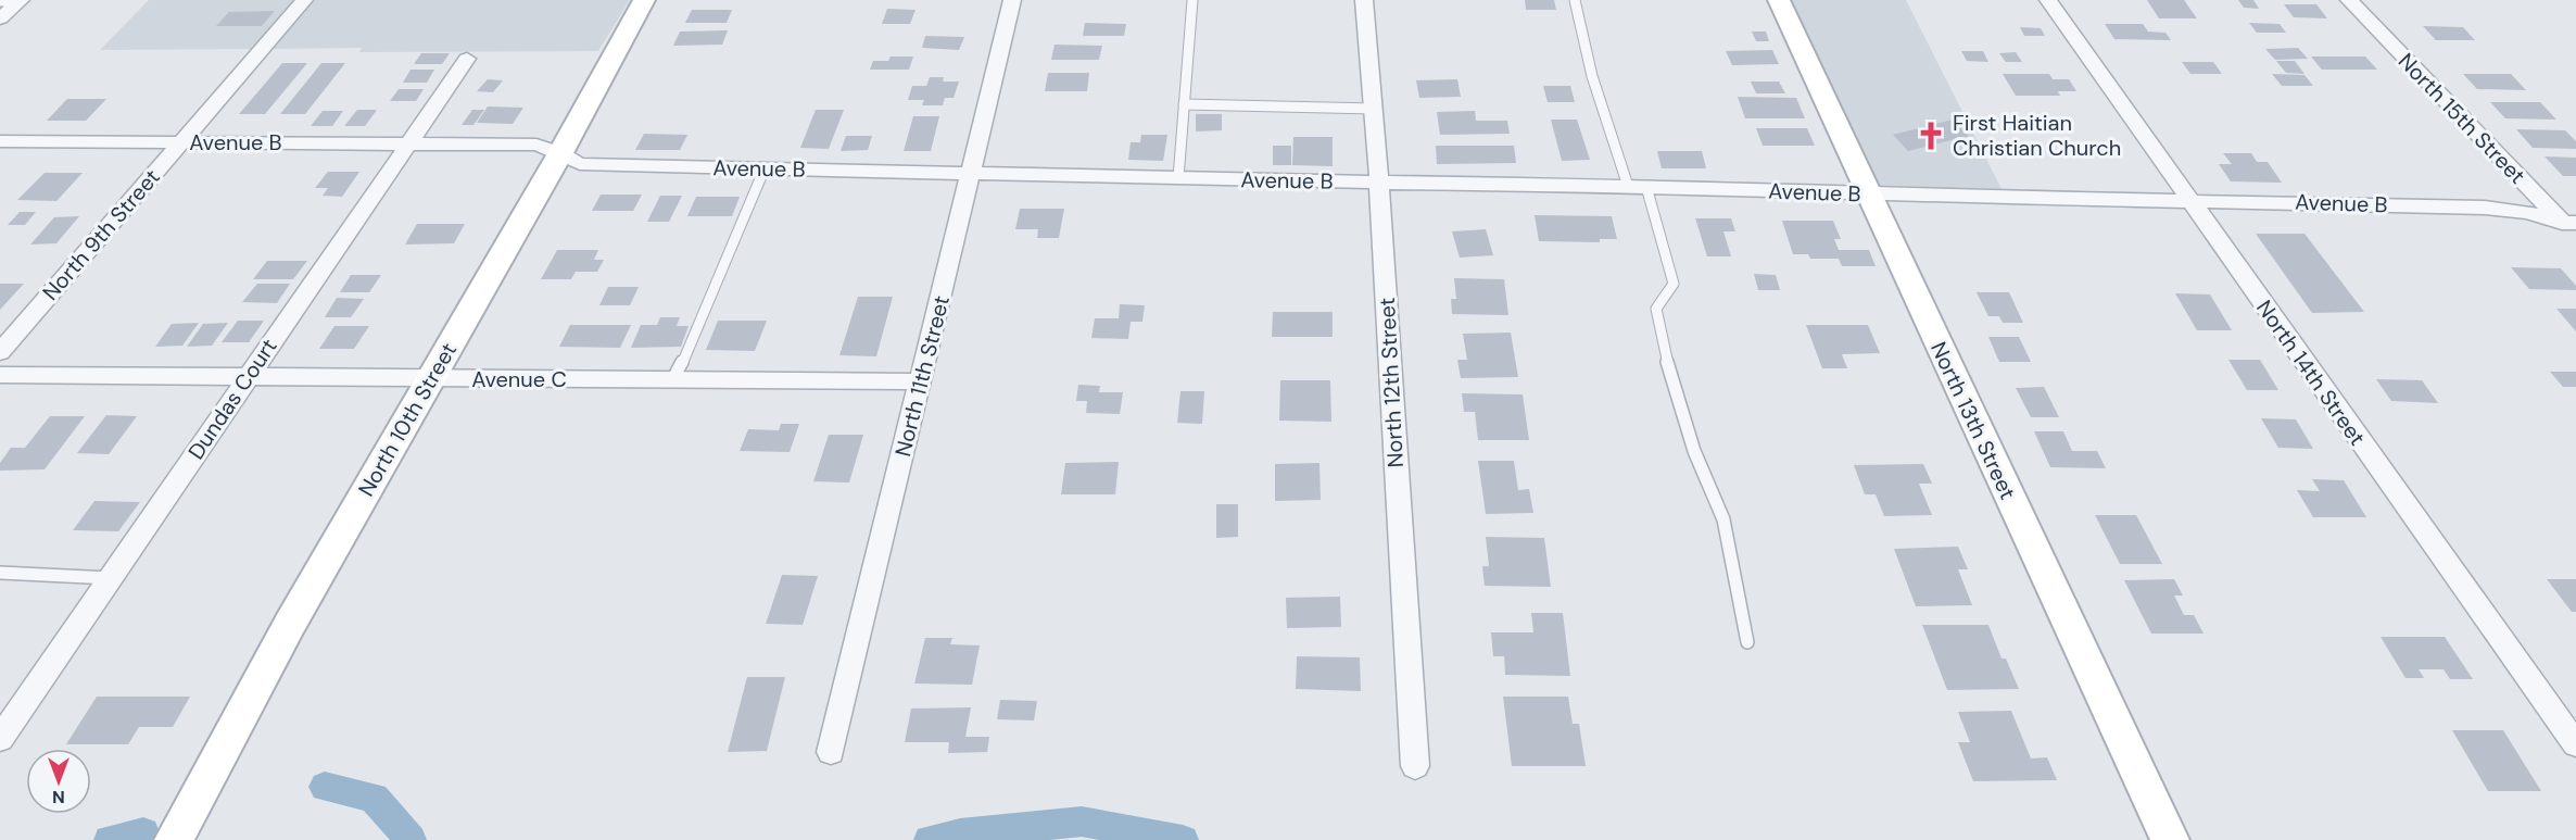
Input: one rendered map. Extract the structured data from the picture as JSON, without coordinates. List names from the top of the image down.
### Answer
{
  "streets": {
    "street": [
      "North 15th Street",
      "Avenue B",
      "North 9th Street",
      "North 14th Street",
      "North 11th Street",
      "Avenue C",
      "North 12th Street",
      "Dundas Court",
      "North 10th Street",
      "North 13th Street"
    ]
  },
  "crossings": [
    ["North 15th Street", "Avenue B"],
    ["Avenue B", "North 9th Street"],
    ["Avenue B", "North 14th Street"],
    ["Avenue B", "North 11th Street"],
    ["Avenue B", "North 12th Street"],
    ["Avenue B", "Dundas Court"],
    ["Avenue B", "North 10th Street"],
    ["Avenue B", "North 13th Street"],
    ["North 11th Street", "Avenue C"],
    ["Avenue C", "Dundas Court"],
    ["Avenue C", "North 10th Street"]
  ],
  "places": {
    "church": ["First Haitian Christian Church"]
  },
  "north": "bottom"
}
